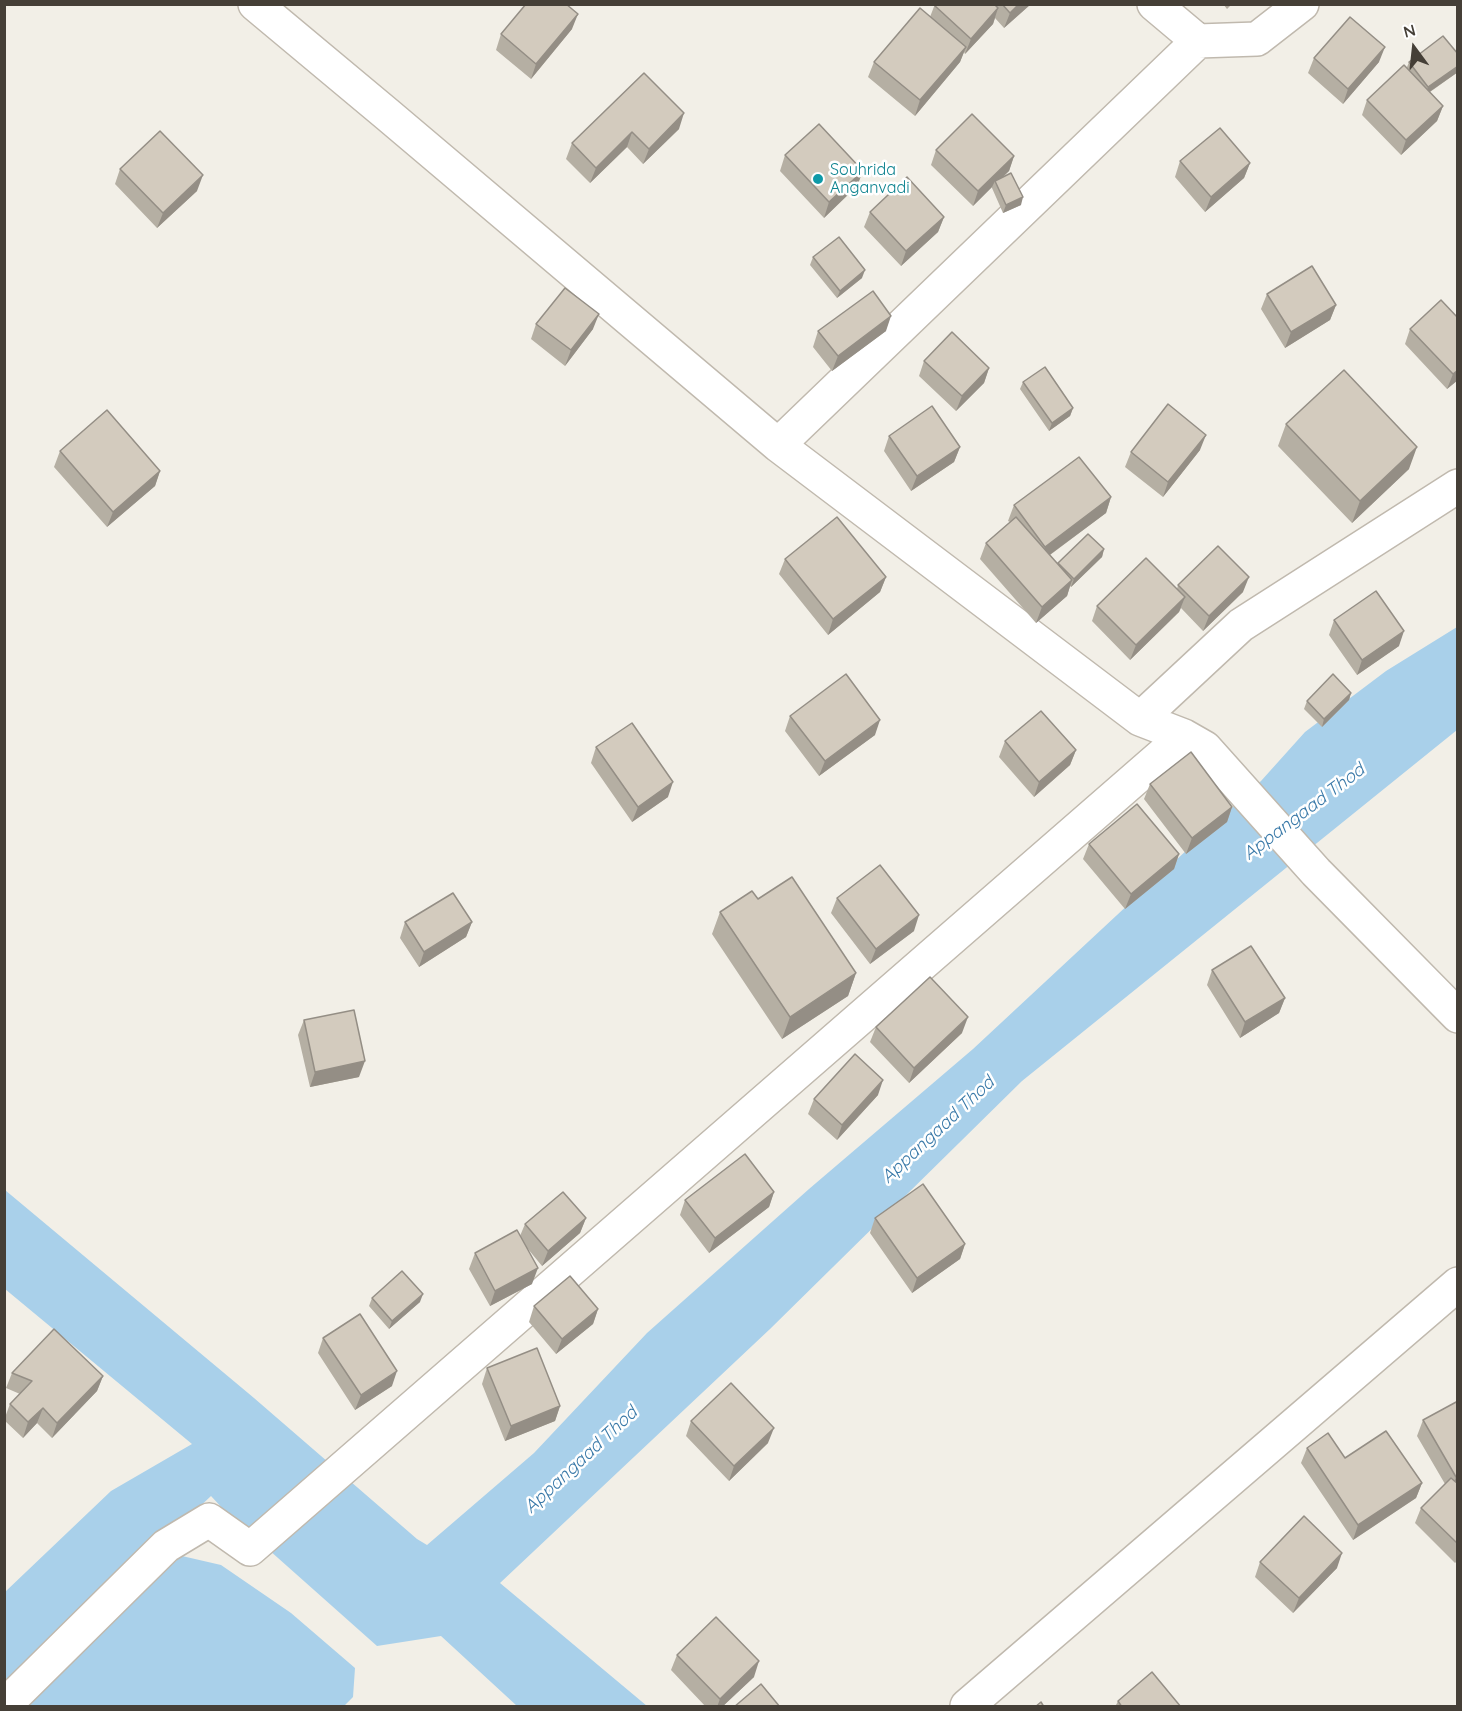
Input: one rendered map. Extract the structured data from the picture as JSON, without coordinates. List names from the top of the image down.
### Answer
{
  "water": ["Appangaad Thod"],
  "places": ["Souhrida Anganvadi"],
  "north": "top"
}
